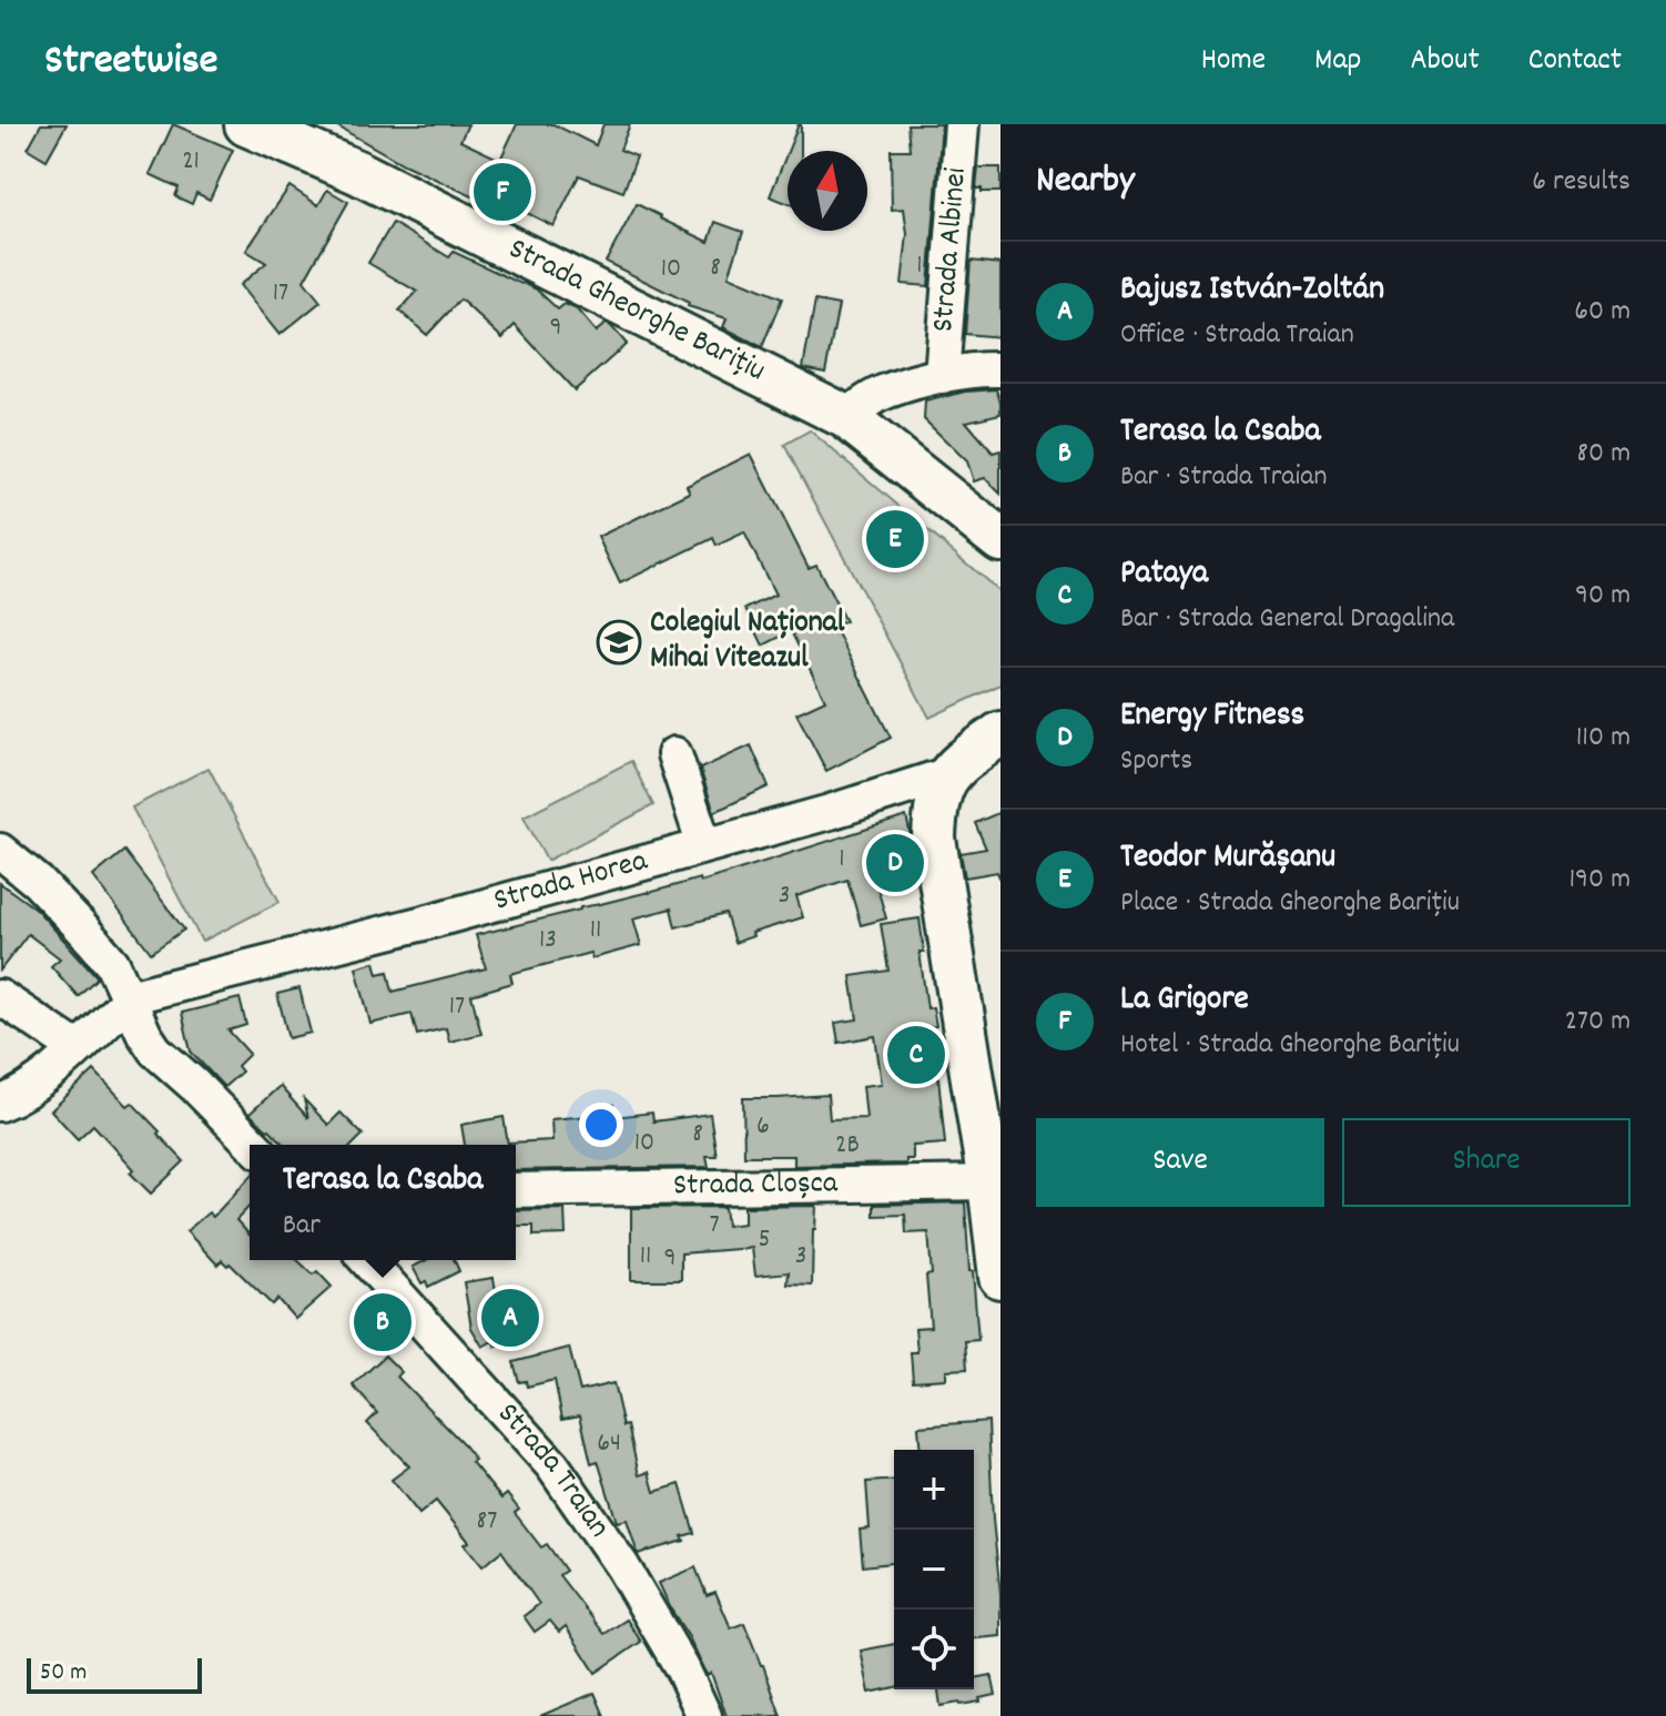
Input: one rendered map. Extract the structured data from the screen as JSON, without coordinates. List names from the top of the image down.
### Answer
{
  "streets": {
    "main road": ["Strada Gheorghe Barițiu", "Strada Horea"],
    "street": ["Strada Albinei", "Strada Cloșca", "Strada Traian"]
  },
  "places": {
    "school or university": ["Colegiul Național Mihai Viteazul"]
  },
  "house_numbers": [
    "21",
    "1",
    "8",
    "10",
    "17",
    "9",
    "1",
    "3",
    "11",
    "13",
    "17",
    "6",
    "8",
    "10",
    "2B",
    "7",
    "5",
    "11",
    "3",
    "9",
    "64",
    "87"
  ],
  "scale_bar": "50 m",
  "north": "top",
  "page": {
    "header": "Streetwise",
    "nav": [
      "Home",
      "Map",
      "About",
      "Contact"
    ],
    "heading": ["Nearby", "6 results"],
    "pins": [
      "F",
      "E",
      "D",
      "C",
      "A",
      "B"
    ],
    "list": [
      {
        "mark": "A",
        "name": "Bajusz István-Zoltán",
        "note": "Office · Strada Traian",
        "value": "60 m"
      },
      {
        "mark": "B",
        "name": "Terasa la Csaba",
        "note": "Bar · Strada Traian",
        "value": "80 m"
      },
      {
        "mark": "C",
        "name": "Pataya",
        "note": "Bar · Strada General Dragalina",
        "value": "90 m"
      },
      {
        "mark": "D",
        "name": "Energy Fitness",
        "note": "Sports",
        "value": "110 m"
      },
      {
        "mark": "E",
        "name": "Teodor Murășanu",
        "note": "Place · Strada Gheorghe Barițiu",
        "value": "190 m"
      },
      {
        "mark": "F",
        "name": "La Grigore",
        "note": "Hotel · Strada Gheorghe Barițiu",
        "value": "270 m"
      }
    ],
    "buttons": ["Save", "Share"],
    "popup": ["Terasa la Csaba", "Bar"],
    "map_buttons": ["+", "−"],
    "scale": "50 m"
  }
}
